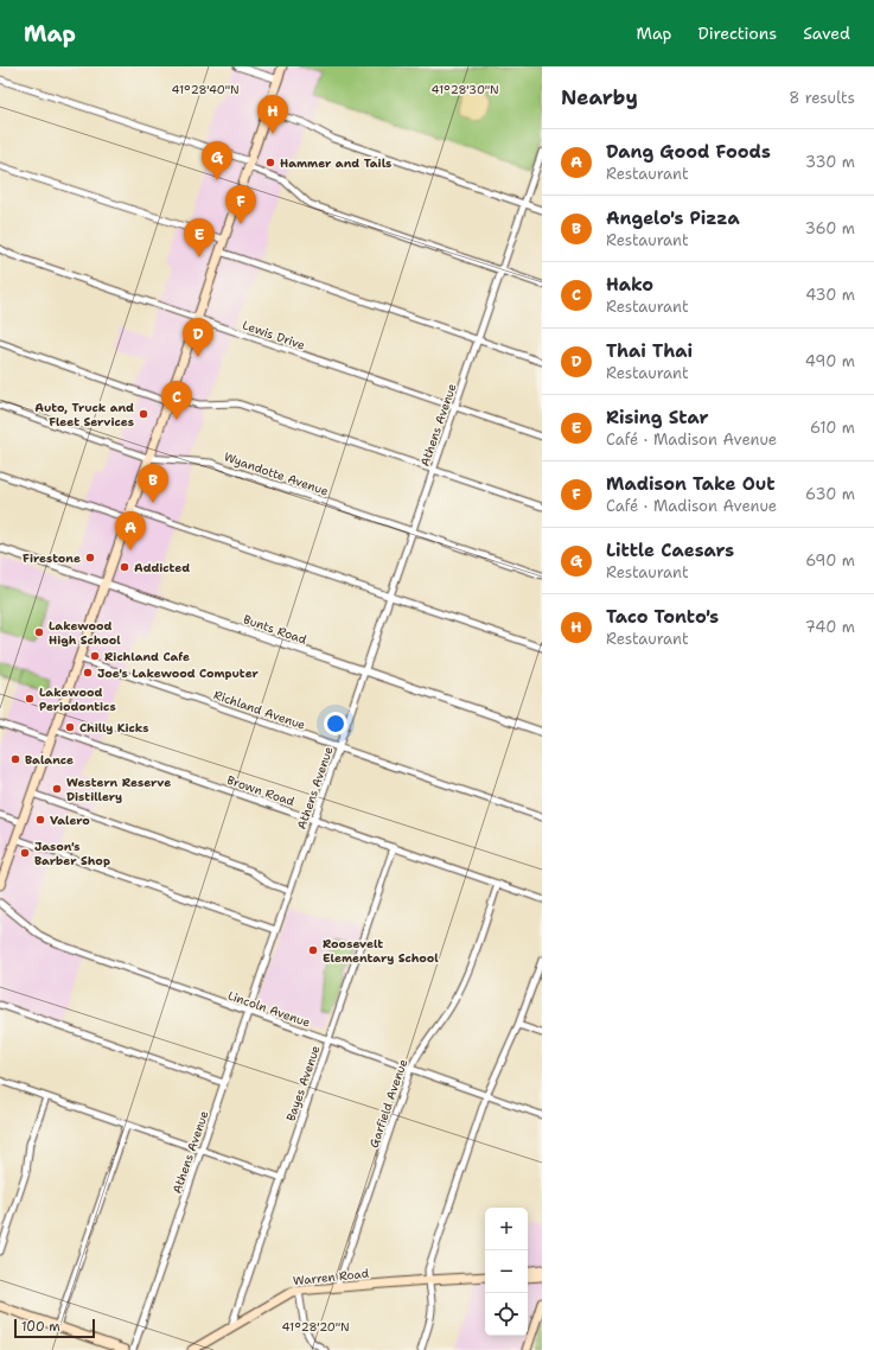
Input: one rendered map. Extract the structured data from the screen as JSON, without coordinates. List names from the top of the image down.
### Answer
{
  "streets": {
    "main road": ["Warren Road"],
    "street": [
      "Lewis Drive",
      "Athens Avenue",
      "Wyandotte Avenue",
      "Bunts Road",
      "Richland Avenue",
      "Brown Road",
      "Lincoln Avenue",
      "Bayes Avenue",
      "Garfield Avenue"
    ]
  },
  "crossings": [
    ["Lewis Drive", "Athens Avenue"],
    ["Athens Avenue", "Wyandotte Avenue"],
    ["Athens Avenue", "Bunts Road"],
    ["Athens Avenue", "Richland Avenue"],
    ["Athens Avenue", "Brown Road"],
    ["Athens Avenue", "Lincoln Avenue"],
    ["Brown Road", "Bayes Avenue"],
    ["Brown Road", "Garfield Avenue"],
    ["Lincoln Avenue", "Bayes Avenue"],
    ["Lincoln Avenue", "Garfield Avenue"],
    ["Bayes Avenue", "Warren Road"],
    ["Garfield Avenue", "Warren Road"]
  ],
  "places": [
    "Hammer and Tails",
    "Auto, Truck and Fleet Services",
    "Firestone",
    "Addicted",
    "Lakewood High School",
    "Richland Cafe",
    "Joe's Lakewood Computer",
    "Lakewood Periodontics",
    "Chilly Kicks",
    "Balance",
    "Western Reserve Distillery",
    "Valero",
    "Jason's Barber Shop",
    "Roosevelt Elementary School"
  ],
  "scale_bar": "100 m",
  "page": {
    "header": "Map",
    "nav": ["Map", "Directions", "Saved"],
    "heading": ["Nearby", "8 results"],
    "pins": [
      "H",
      "G",
      "F",
      "E",
      "D",
      "C",
      "B",
      "A"
    ],
    "list": [
      {
        "mark": "A",
        "name": "Dang Good Foods",
        "note": "Restaurant",
        "value": "330 m"
      },
      {
        "mark": "B",
        "name": "Angelo's Pizza",
        "note": "Restaurant",
        "value": "360 m"
      },
      {
        "mark": "C",
        "name": "Hako",
        "note": "Restaurant",
        "value": "430 m"
      },
      {
        "mark": "D",
        "name": "Thai Thai",
        "note": "Restaurant",
        "value": "490 m"
      },
      {
        "mark": "E",
        "name": "Rising Star",
        "note": "Café · Madison Avenue",
        "value": "610 m"
      },
      {
        "mark": "F",
        "name": "Madison Take Out",
        "note": "Café · Madison Avenue",
        "value": "630 m"
      },
      {
        "mark": "G",
        "name": "Little Caesars",
        "note": "Restaurant",
        "value": "690 m"
      },
      {
        "mark": "H",
        "name": "Taco Tonto's",
        "note": "Restaurant",
        "value": "740 m"
      }
    ],
    "map_buttons": ["+", "−"],
    "scale": "100 m"
  },
  "coordinates": ["41°28'40\"N", "41°28'30\"N", "41°28'20\"N"]
}
